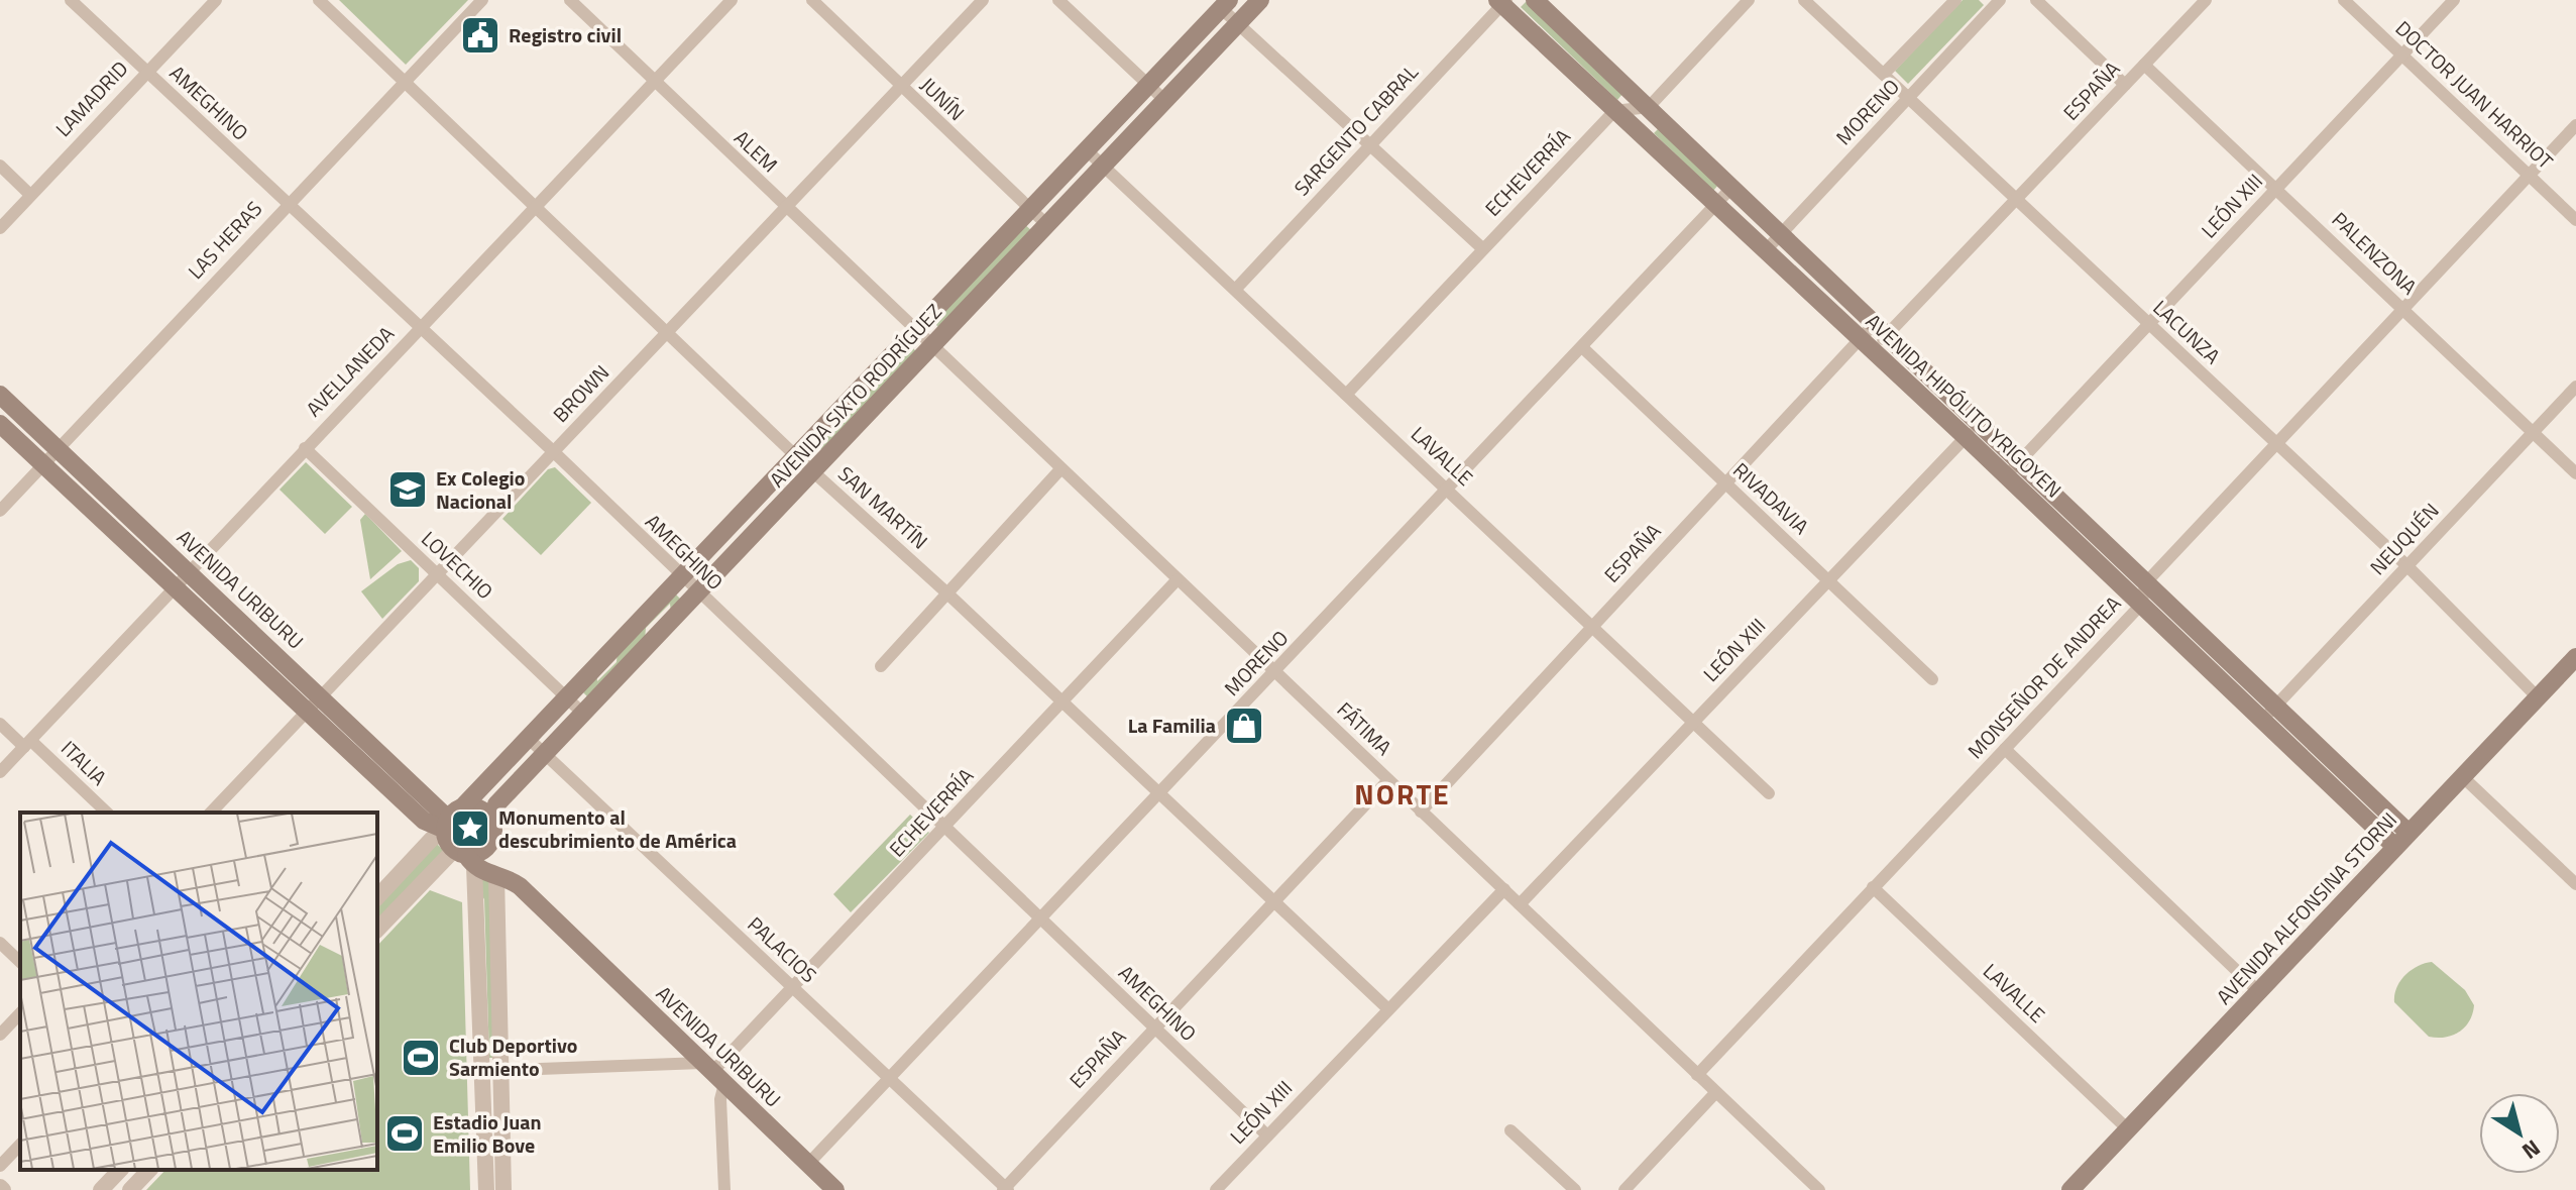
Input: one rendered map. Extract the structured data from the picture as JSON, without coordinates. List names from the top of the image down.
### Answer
{
  "streets": {
    "main road": [
      "AVENIDA SIXTO RODRÍGUEZ",
      "AVENIDA HIPÓLITO YRIGOYEN",
      "AVENIDA URIBURU",
      "AVENIDA ALFONSINA STORNI"
    ],
    "street": [
      "ESPAÑA",
      "DOCTOR JUAN HARRIOT",
      "LAMADRID",
      "JUNÍN",
      "AMEGHINO",
      "MORENO",
      "SARGENTO CABRAL",
      "ALEM",
      "ECHEVERRÍA",
      "LEÓN XIII",
      "LAS HERAS",
      "PALENZONA",
      "LACUNZA",
      "AVELLANEDA",
      "BROWN",
      "LAVALLE",
      "RIVADAVIA",
      "SAN MARTÍN",
      "NEUQUÉN",
      "LOVECHIO",
      "MONSEÑOR DE ANDREA",
      "FÁTIMA",
      "ITALIA",
      "PALACIOS"
    ]
  },
  "crossings": [
    ["ESPAÑA", "AMEGHINO"],
    ["ESPAÑA", "PALENZONA"],
    ["ESPAÑA", "LACUNZA"],
    ["ESPAÑA", "AVENIDA HIPÓLITO YRIGOYEN"],
    ["ESPAÑA", "LAVALLE"],
    ["ESPAÑA", "RIVADAVIA"],
    ["ESPAÑA", "SAN MARTÍN"],
    ["ESPAÑA", "FÁTIMA"],
    ["ESPAÑA", "PALACIOS"],
    ["DOCTOR JUAN HARRIOT", "LEÓN XIII"],
    ["DOCTOR JUAN HARRIOT", "MONSEÑOR DE ANDREA"],
    ["LAMADRID", "AMEGHINO"],
    ["JUNÍN", "BROWN"],
    ["JUNÍN", "AVENIDA SIXTO RODRÍGUEZ"],
    ["AMEGHINO", "MORENO"],
    ["AMEGHINO", "ECHEVERRÍA"],
    ["AMEGHINO", "LEÓN XIII"],
    ["AMEGHINO", "LAS HERAS"],
    ["AMEGHINO", "AVELLANEDA"],
    ["AMEGHINO", "BROWN"],
    ["AMEGHINO", "AVENIDA SIXTO RODRÍGUEZ"],
    ["MORENO", "LACUNZA"],
    ["MORENO", "AVENIDA HIPÓLITO YRIGOYEN"],
    ["MORENO", "LAVALLE"],
    ["MORENO", "RIVADAVIA"],
    ["MORENO", "SAN MARTÍN"],
    ["MORENO", "AVENIDA URIBURU"],
    ["MORENO", "FÁTIMA"],
    ["MORENO", "PALACIOS"],
    ["SARGENTO CABRAL", "AVENIDA HIPÓLITO YRIGOYEN"],
    ["SARGENTO CABRAL", "LAVALLE"],
    ["ALEM", "AVELLANEDA"],
    ["ALEM", "BROWN"],
    ["ALEM", "AVENIDA SIXTO RODRÍGUEZ"],
    ["ALEM", "FÁTIMA"],
    ["ECHEVERRÍA", "AVENIDA HIPÓLITO YRIGOYEN"],
    ["ECHEVERRÍA", "LAVALLE"],
    ["ECHEVERRÍA", "SAN MARTÍN"],
    ["ECHEVERRÍA", "AVENIDA URIBURU"],
    ["ECHEVERRÍA", "FÁTIMA"],
    ["ECHEVERRÍA", "PALACIOS"],
    ["LEÓN XIII", "PALENZONA"],
    ["LEÓN XIII", "LACUNZA"],
    ["LEÓN XIII", "AVENIDA HIPÓLITO YRIGOYEN"],
    ["LEÓN XIII", "LAVALLE"],
    ["LEÓN XIII", "RIVADAVIA"],
    ["LEÓN XIII", "SAN MARTÍN"],
    ["LEÓN XIII", "FÁTIMA"],
    ["LAS HERAS", "SAN MARTÍN"],
    ["LAS HERAS", "AVENIDA URIBURU"],
    ["PALENZONA", "NEUQUÉN"],
    ["PALENZONA", "MONSEÑOR DE ANDREA"],
    ["LACUNZA", "NEUQUÉN"],
    ["LACUNZA", "MONSEÑOR DE ANDREA"],
    ["LACUNZA", "AVENIDA ALFONSINA STORNI"],
    ["AVELLANEDA", "SAN MARTÍN"],
    ["AVELLANEDA", "LOVECHIO"],
    ["AVELLANEDA", "AVENIDA URIBURU"],
    ["AVELLANEDA", "ITALIA"],
    ["BROWN", "SAN MARTÍN"],
    ["BROWN", "LOVECHIO"],
    ["BROWN", "AVENIDA URIBURU"],
    ["AVENIDA SIXTO RODRÍGUEZ", "LAVALLE"],
    ["AVENIDA SIXTO RODRÍGUEZ", "SAN MARTÍN"],
    ["AVENIDA SIXTO RODRÍGUEZ", "LOVECHIO"],
    ["AVENIDA SIXTO RODRÍGUEZ", "AVENIDA URIBURU"],
    ["AVENIDA SIXTO RODRÍGUEZ", "FÁTIMA"],
    ["AVENIDA SIXTO RODRÍGUEZ", "PALACIOS"],
    ["AVENIDA HIPÓLITO YRIGOYEN", "NEUQUÉN"],
    ["AVENIDA HIPÓLITO YRIGOYEN", "MONSEÑOR DE ANDREA"],
    ["AVENIDA HIPÓLITO YRIGOYEN", "AVENIDA ALFONSINA STORNI"],
    ["LAVALLE", "MONSEÑOR DE ANDREA"],
    ["LAVALLE", "AVENIDA ALFONSINA STORNI"],
    ["MONSEÑOR DE ANDREA", "FÁTIMA"]
  ],
  "districts": ["NORTE"],
  "places": {
    "public building": ["Registro civil"],
    "school or university": ["Ex Colegio Nacional"],
    "shop": ["La Familia"],
    "place": ["Monumento al descubrimiento de América"],
    "sports": ["Club Deportivo Sarmiento", "Estadio Juan Emilio Bove"]
  },
  "north": "bottom right"
}
